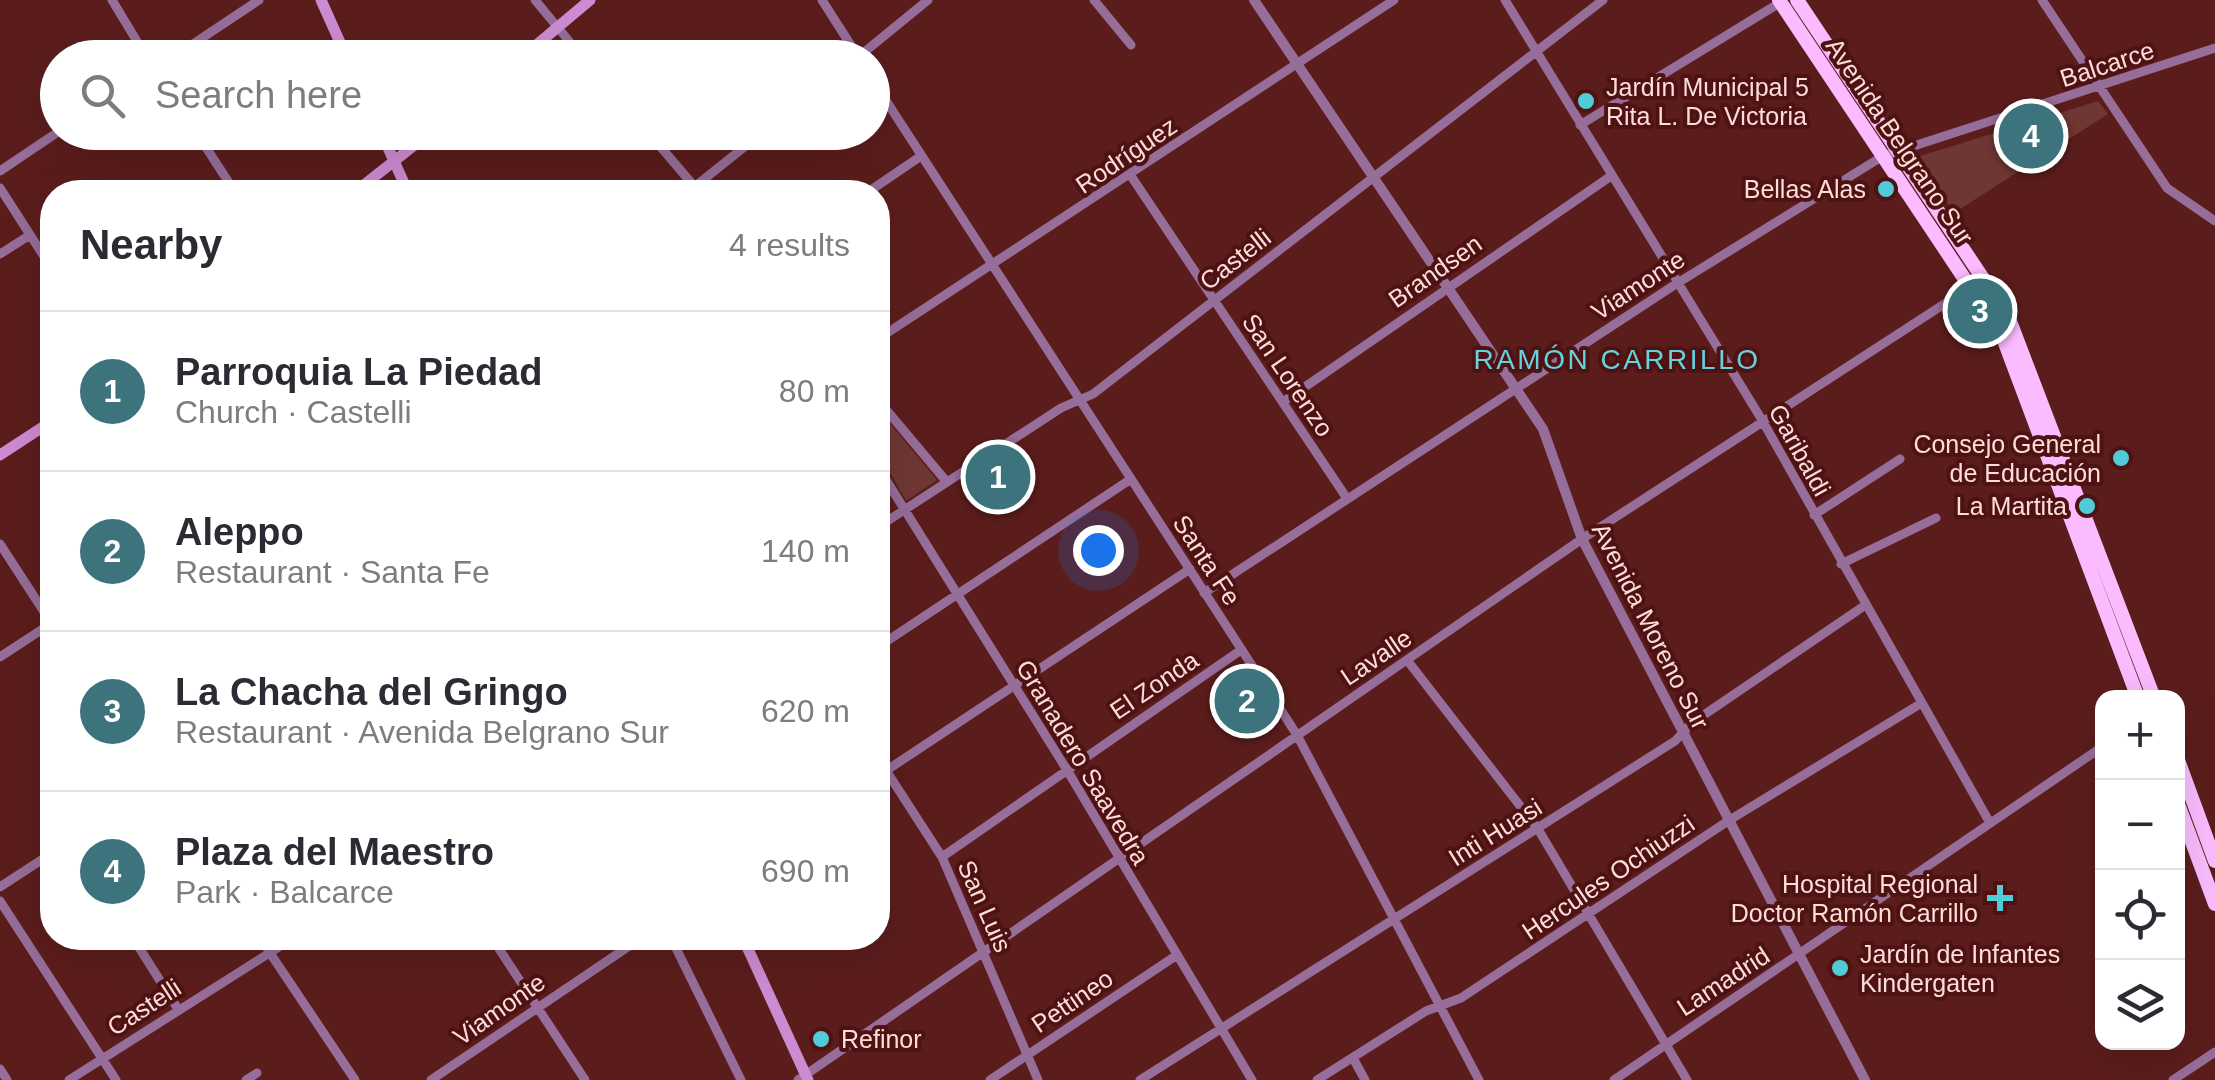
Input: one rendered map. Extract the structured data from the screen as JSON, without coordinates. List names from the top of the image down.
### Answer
{
  "streets": {
    "highway": ["Avenida Belgrano Sur"],
    "street": [
      "Balcarce",
      "Rodríguez",
      "Castelli",
      "Brandsen",
      "Viamonte",
      "San Lorenzo",
      "Garibaldi",
      "Santa Fe",
      "Avenida Moreno Sur",
      "Lavalle",
      "El Zonda",
      "Granadero Saavedra",
      "Inti Huasi",
      "Hercules Ochiuzzi",
      "San Luis",
      "Lamadrid",
      "Pettineo"
    ]
  },
  "crossings": [
    ["Balcarce", "Avenida Belgrano Sur"],
    ["Balcarce", "Viamonte"],
    ["Avenida Belgrano Sur", "Viamonte"],
    ["Avenida Belgrano Sur", "Lavalle"],
    ["Rodríguez", "San Lorenzo"],
    ["Rodríguez", "Santa Fe"],
    ["Rodríguez", "Avenida Moreno Sur"],
    ["Castelli", "San Lorenzo"],
    ["Castelli", "Garibaldi"],
    ["Castelli", "Santa Fe"],
    ["Castelli", "Avenida Moreno Sur"],
    ["Castelli", "Granadero Saavedra"],
    ["Brandsen", "San Lorenzo"],
    ["Brandsen", "Garibaldi"],
    ["Brandsen", "Avenida Moreno Sur"],
    ["Viamonte", "San Lorenzo"],
    ["Viamonte", "Garibaldi"],
    ["Viamonte", "Santa Fe"],
    ["Viamonte", "Avenida Moreno Sur"],
    ["Garibaldi", "Lavalle"],
    ["Garibaldi", "Inti Huasi"],
    ["Garibaldi", "Hercules Ochiuzzi"],
    ["Garibaldi", "Lamadrid"],
    ["Santa Fe", "Lavalle"],
    ["Santa Fe", "El Zonda"],
    ["Santa Fe", "Inti Huasi"],
    ["Santa Fe", "Hercules Ochiuzzi"],
    ["Avenida Moreno Sur", "Lavalle"],
    ["Avenida Moreno Sur", "Inti Huasi"],
    ["Avenida Moreno Sur", "Hercules Ochiuzzi"],
    ["Avenida Moreno Sur", "Lamadrid"],
    ["Lavalle", "Granadero Saavedra"],
    ["Lavalle", "San Luis"],
    ["El Zonda", "Granadero Saavedra"],
    ["El Zonda", "San Luis"],
    ["Granadero Saavedra", "Inti Huasi"],
    ["Granadero Saavedra", "Pettineo"],
    ["San Luis", "Pettineo"]
  ],
  "districts": ["RAMÓN CARRILLO"],
  "places": {
    "other": [
      "Jardín Municipal 5 Rita L. De Victoria",
      "Bellas Alas",
      "Consejo General de Educación",
      "La Martita",
      "Jardín de Infantes Kindergaten",
      "Refinor"
    ],
    "health": ["Hospital Regional Doctor Ramón Carrillo"]
  },
  "page": {
    "search": "Search here",
    "pins": [
      "4",
      "3",
      "1",
      "2"
    ],
    "heading": ["Nearby", "4 results"],
    "list": [
      {
        "mark": "1",
        "name": "Parroquia La Piedad",
        "note": "Church · Castelli",
        "value": "80 m"
      },
      {
        "mark": "2",
        "name": "Aleppo",
        "note": "Restaurant · Santa Fe",
        "value": "140 m"
      },
      {
        "mark": "3",
        "name": "La Chacha del Gringo",
        "note": "Restaurant · Avenida Belgrano Sur",
        "value": "620 m"
      },
      {
        "mark": "4",
        "name": "Plaza del Maestro",
        "note": "Park · Balcarce",
        "value": "690 m"
      }
    ],
    "map_buttons": ["+", "−"]
  }
}
